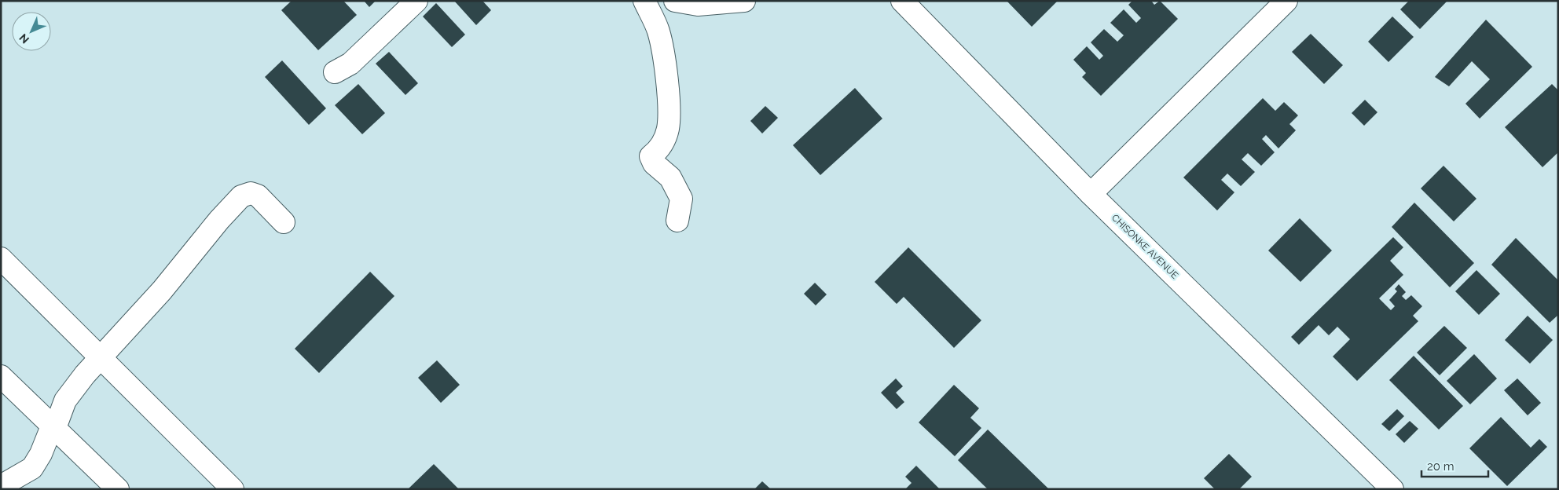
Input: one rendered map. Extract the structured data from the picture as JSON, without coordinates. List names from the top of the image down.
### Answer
{
  "streets": {
    "street": ["CHISONKE AVENUE"]
  },
  "scale_bar": "20 m",
  "north": "bottom left"
}
